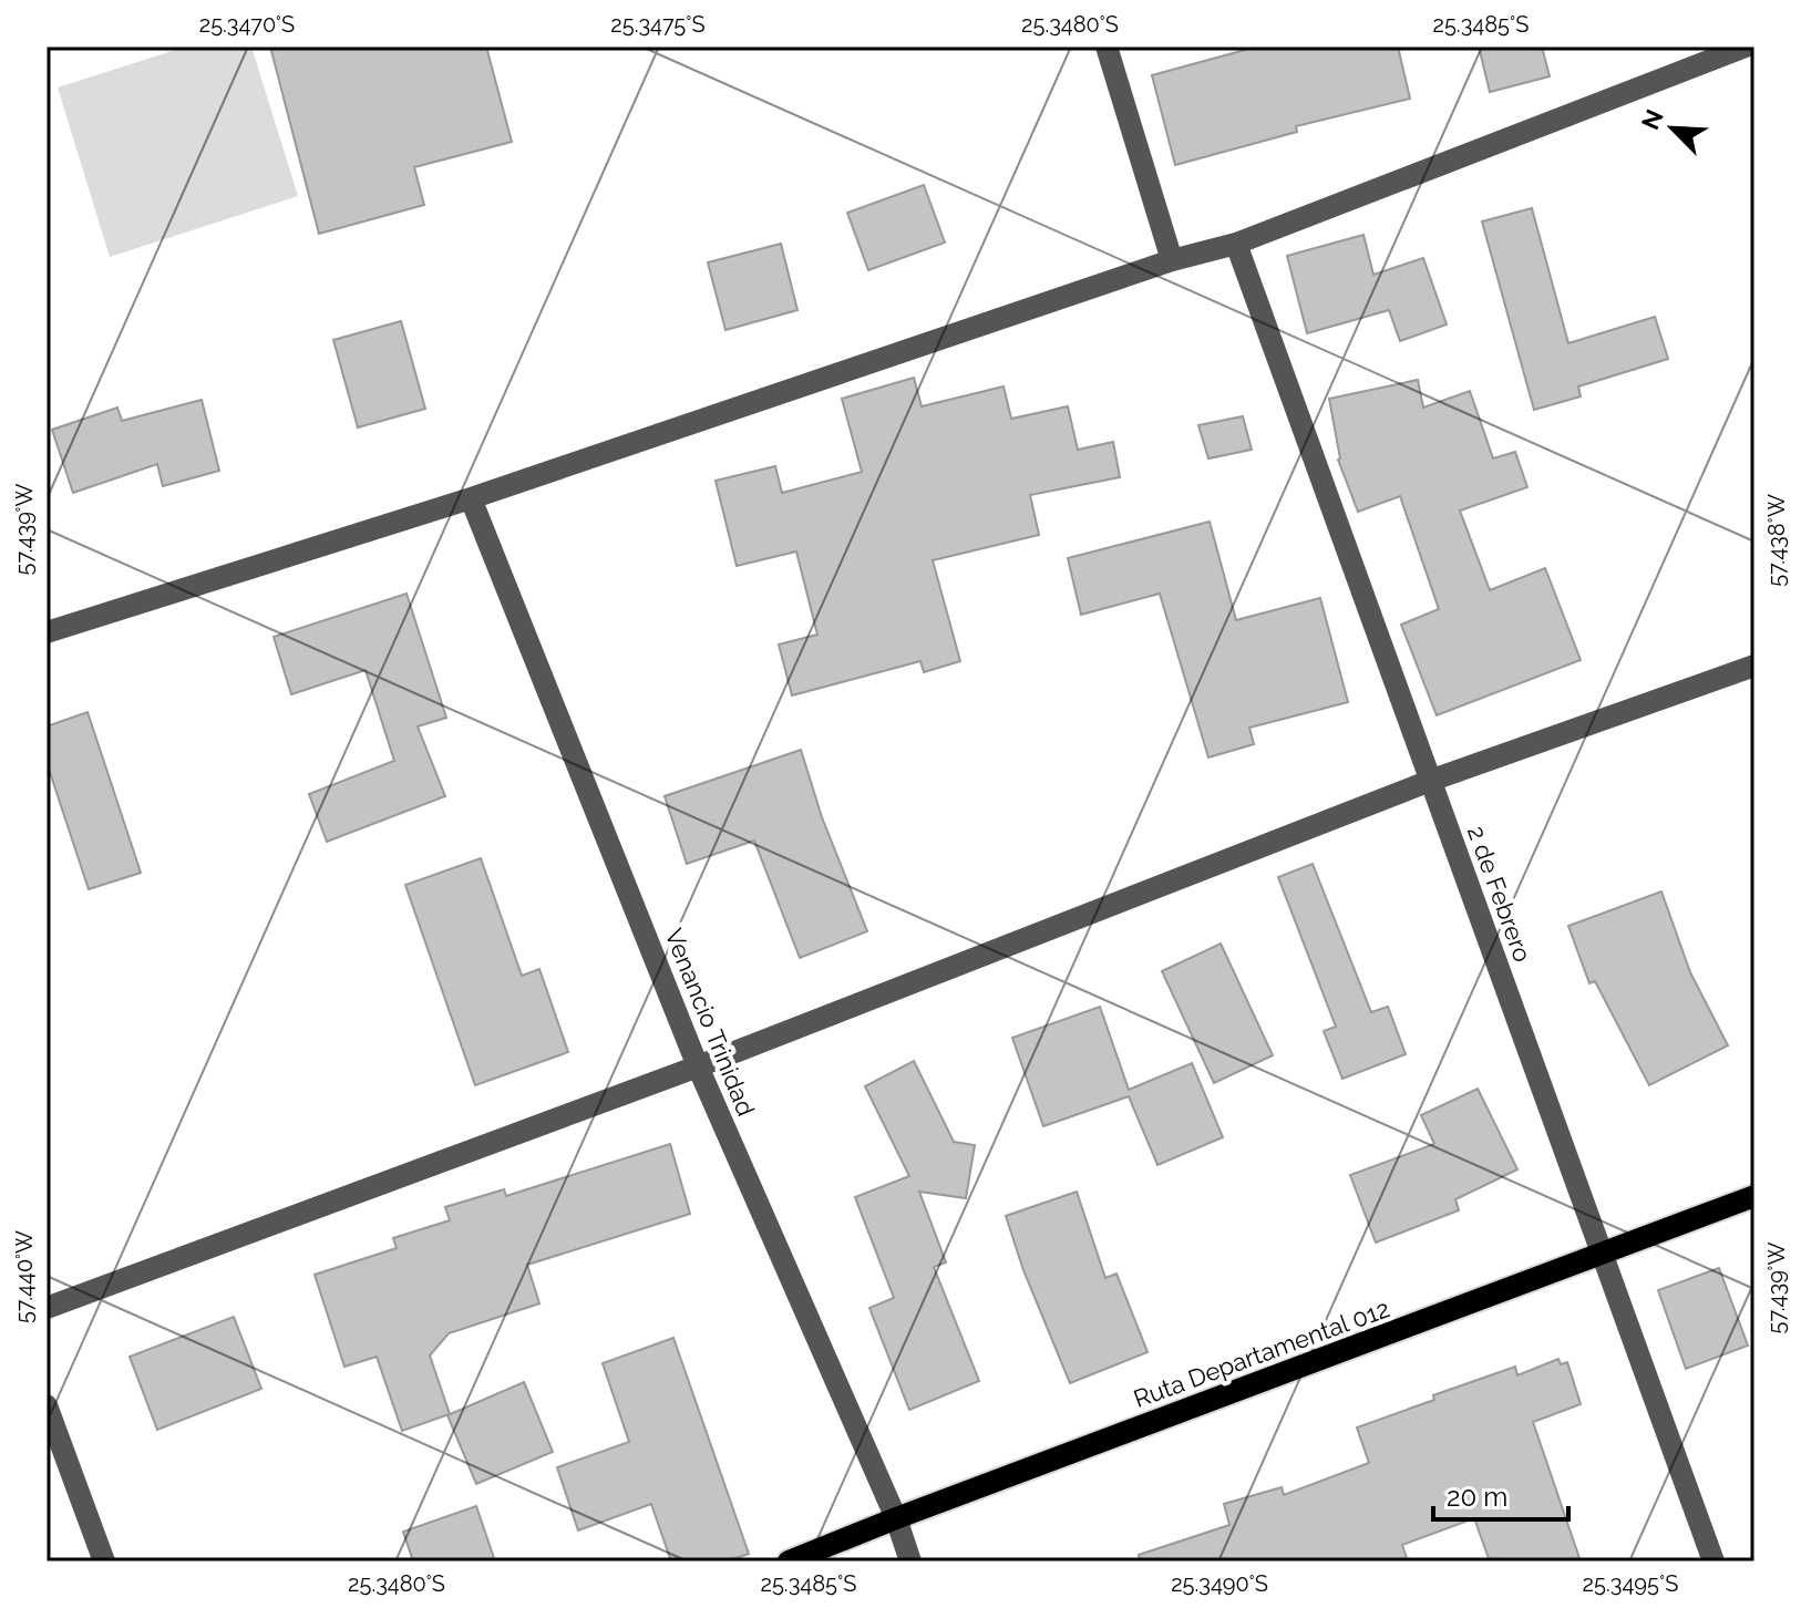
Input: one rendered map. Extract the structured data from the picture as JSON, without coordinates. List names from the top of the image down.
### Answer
{
  "streets": {
    "main road": ["Ruta Departamental 012"],
    "street": ["2 de Febrero", "Venancio Trinidad"]
  },
  "crossings": [
    ["2 de Febrero", "Ruta Departamental 012"],
    ["Venancio Trinidad", "Ruta Departamental 012"]
  ],
  "scale_bar": "20 m",
  "north": "top left",
  "coordinates": [
    "25.3470°S",
    "25.3475°S",
    "25.3480°S",
    "25.3485°S",
    "57.439°W",
    "57.438°W",
    "57.440°W",
    "25.3490°S",
    "25.3495°S"
  ]
}
